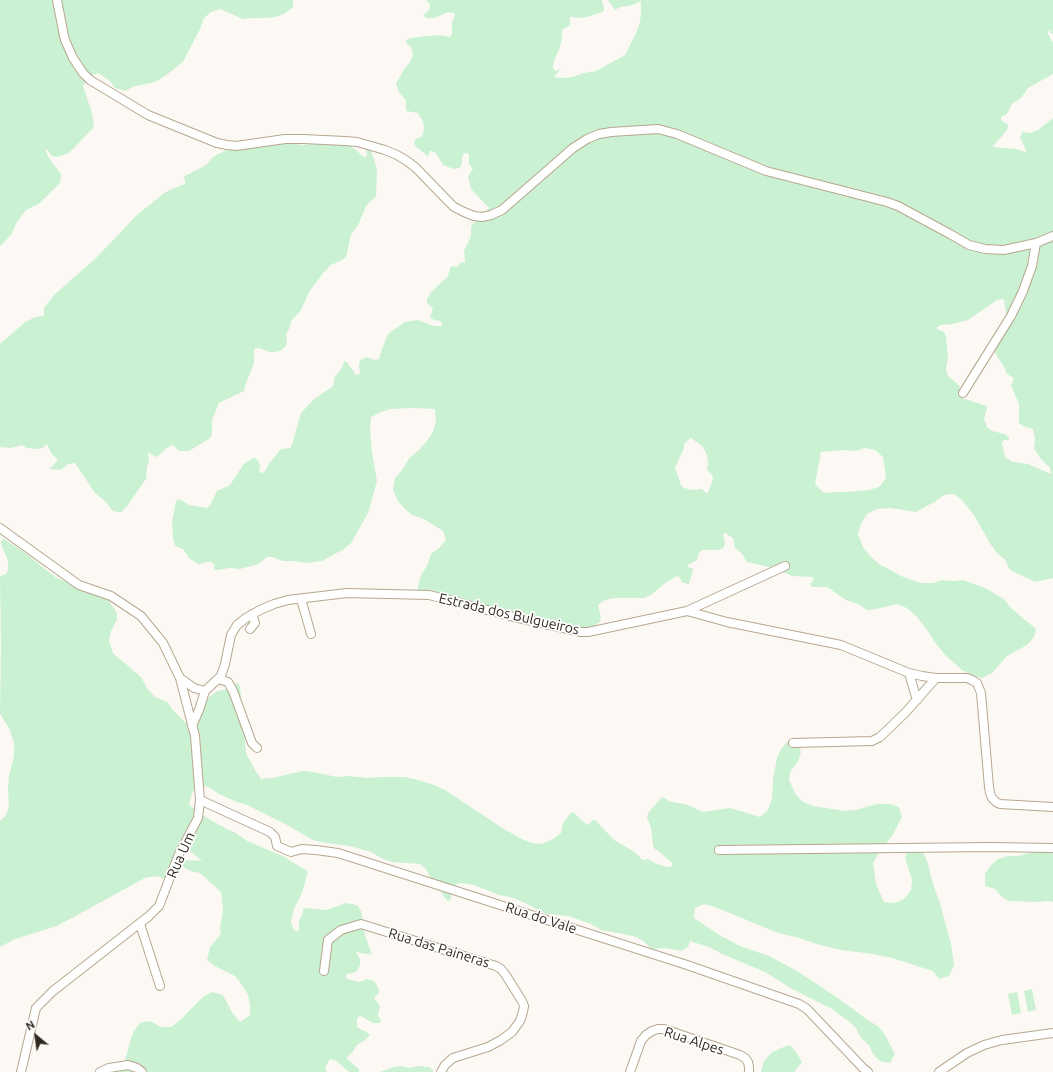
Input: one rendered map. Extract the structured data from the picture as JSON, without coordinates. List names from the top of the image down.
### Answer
{
  "streets": {
    "street": [
      "Estrada dos Bulgueiros",
      "Rua Um",
      "Rua do Vale",
      "Rua das Paineras",
      "Rua Alpes"
    ]
  },
  "crossings": [
    ["Rua Um", "Rua do Vale"]
  ],
  "north": "top left"
}
